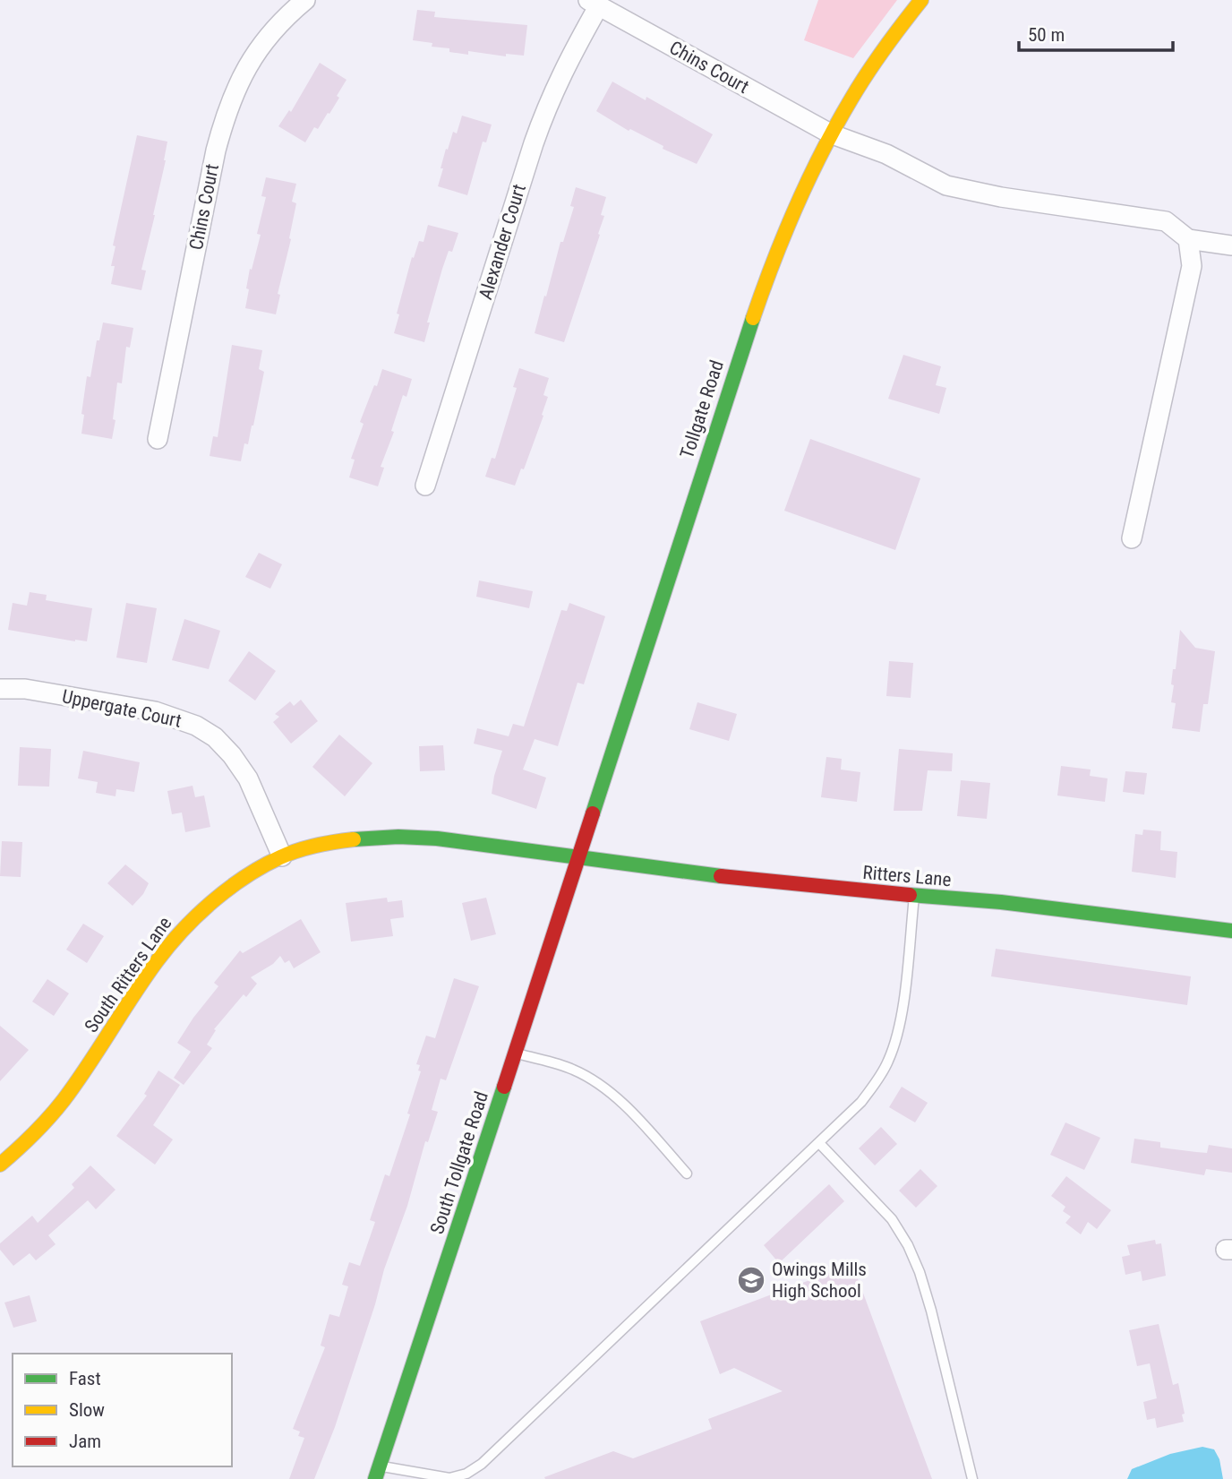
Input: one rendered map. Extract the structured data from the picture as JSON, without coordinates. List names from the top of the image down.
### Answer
{
  "streets": {
    "street": [
      "Chins Court",
      "Alexander Court",
      "Tollgate Road",
      "Uppergate Court",
      "Ritters Lane",
      "South Ritters Lane",
      "South Tollgate Road"
    ]
  },
  "crossings": [
    ["Chins Court", "Alexander Court"],
    ["Chins Court", "Tollgate Road"],
    ["Tollgate Road", "Ritters Lane"],
    ["Tollgate Road", "South Ritters Lane"],
    ["Tollgate Road", "South Tollgate Road"],
    ["Uppergate Court", "South Ritters Lane"],
    ["Ritters Lane", "South Ritters Lane"],
    ["Ritters Lane", "South Tollgate Road"],
    ["South Ritters Lane", "South Tollgate Road"]
  ],
  "places": {
    "school or university": ["Owings Mills High School"]
  },
  "legend": ["Fast", "Slow", "Jam"],
  "scale_bar": "50 m"
}
